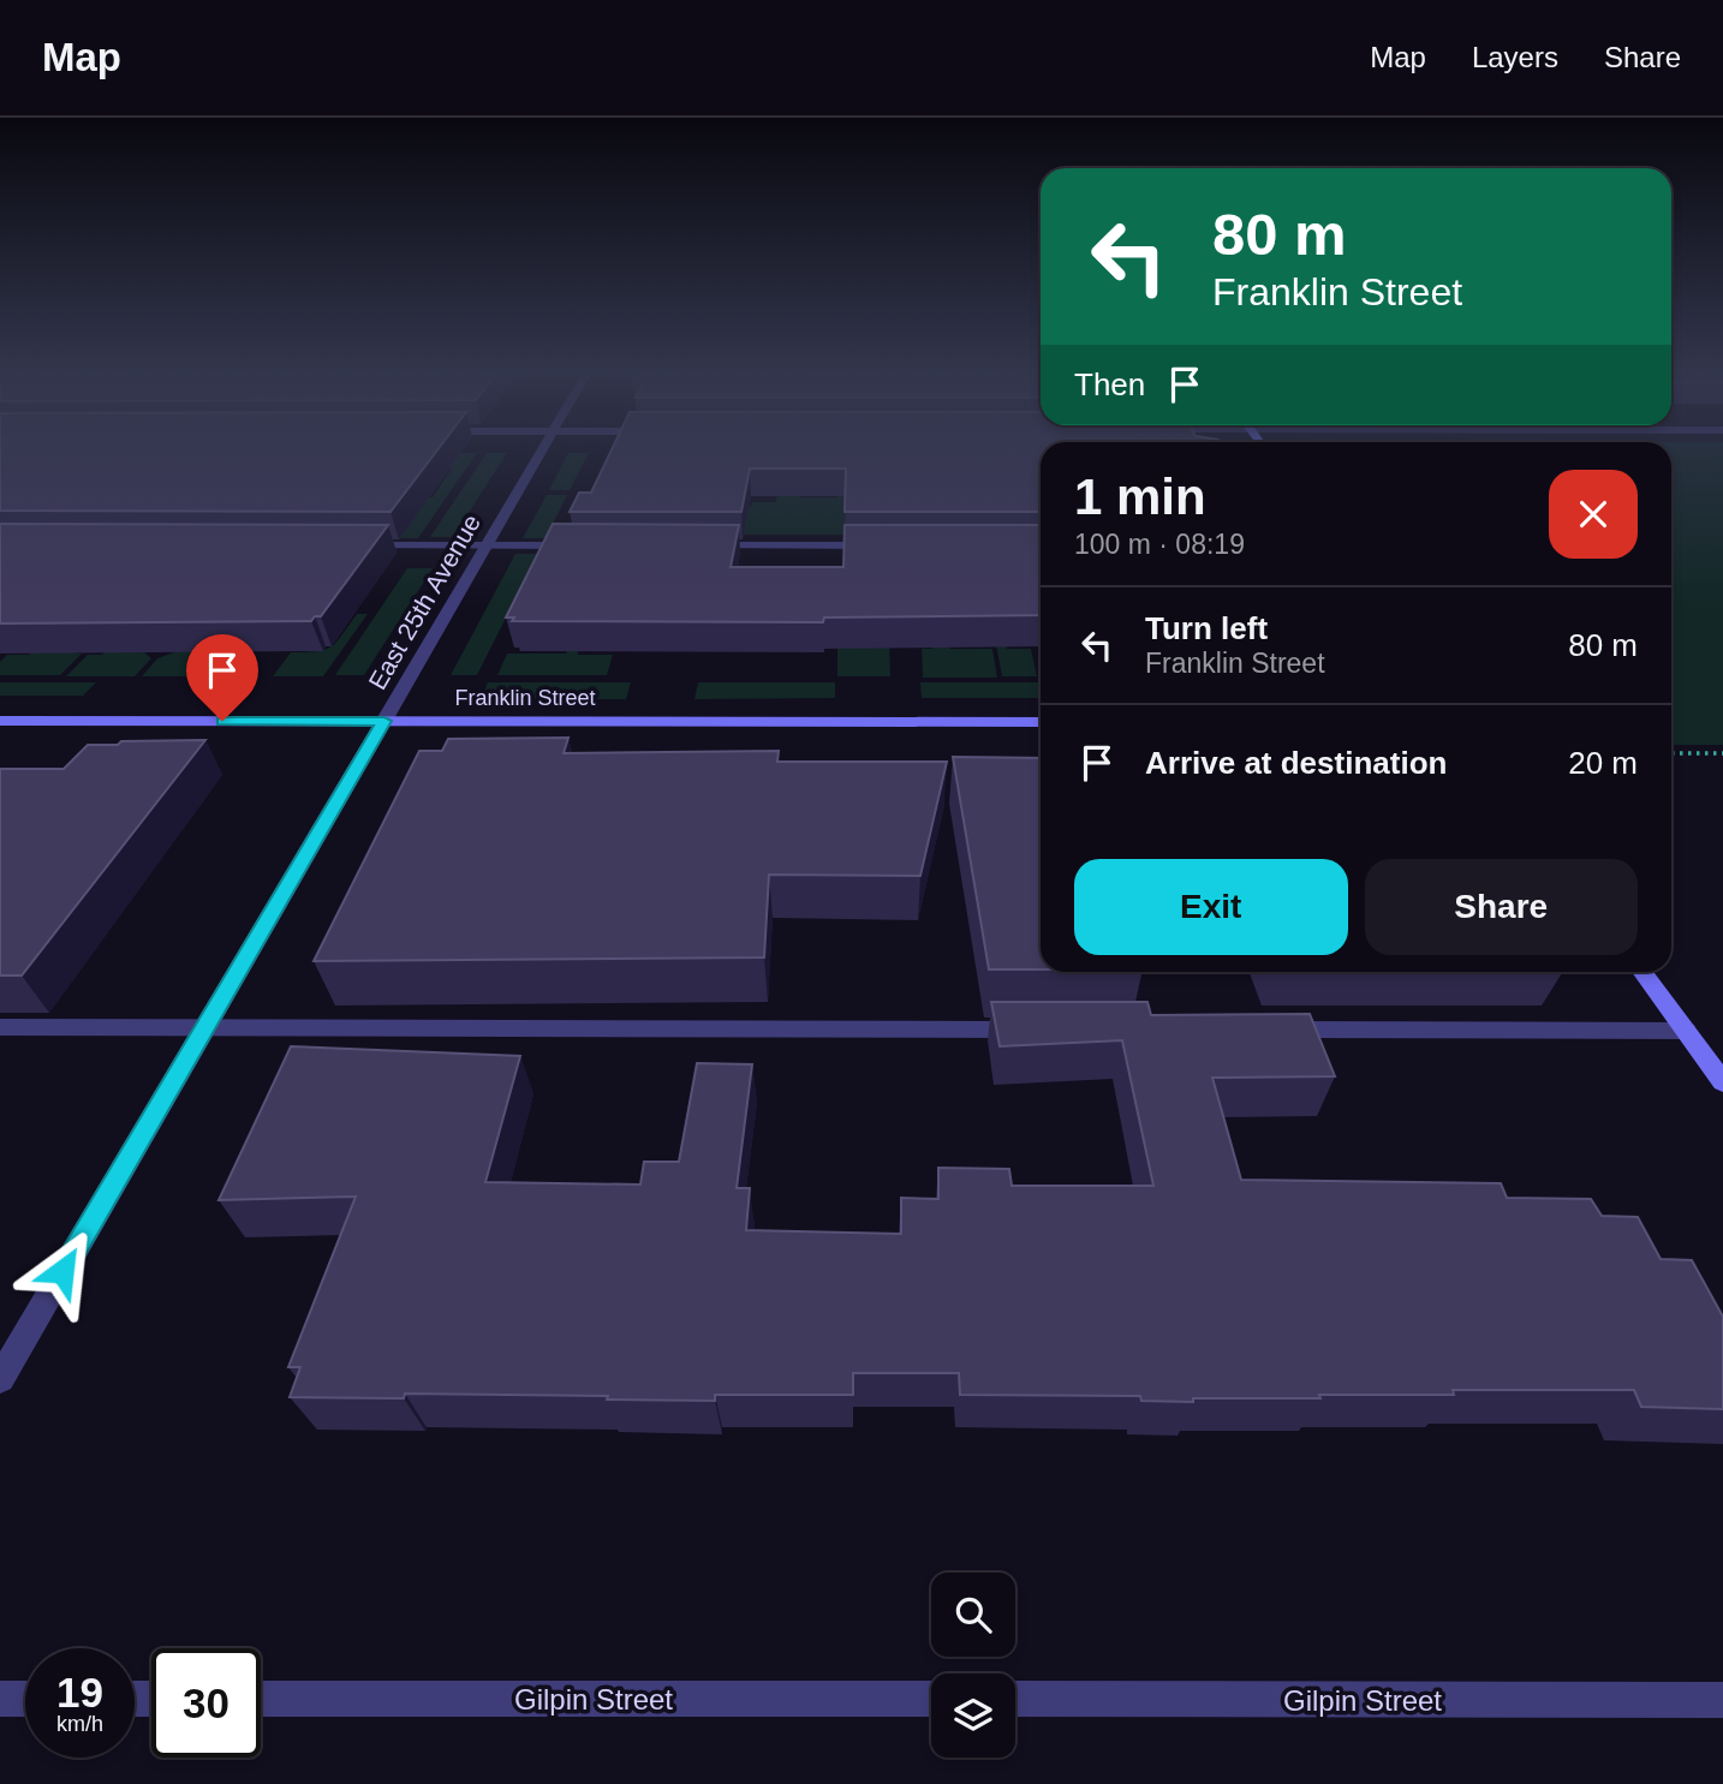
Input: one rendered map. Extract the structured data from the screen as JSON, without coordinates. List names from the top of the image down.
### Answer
{
  "streets": {
    "street": ["East 25th Avenue", "Franklin Street", "Gilpin Street"]
  },
  "crossings": [
    ["East 25th Avenue", "Franklin Street"]
  ],
  "page": {
    "header": "Map",
    "nav": ["Map", "Layers", "Share"],
    "turn": ["80 m", "Franklin Street"],
    "then": "Then",
    "heading": ["1 min", "100 m · 08:19"],
    "list": [
      {
        "name": "Turn left",
        "note": "Franklin Street",
        "value": "80 m"
      },
      {
        "name": "Arrive at destination",
        "value": "20 m"
      }
    ],
    "buttons": ["Exit", "Share"],
    "speed": "19 km/h",
    "limit": "30"
  }
}
